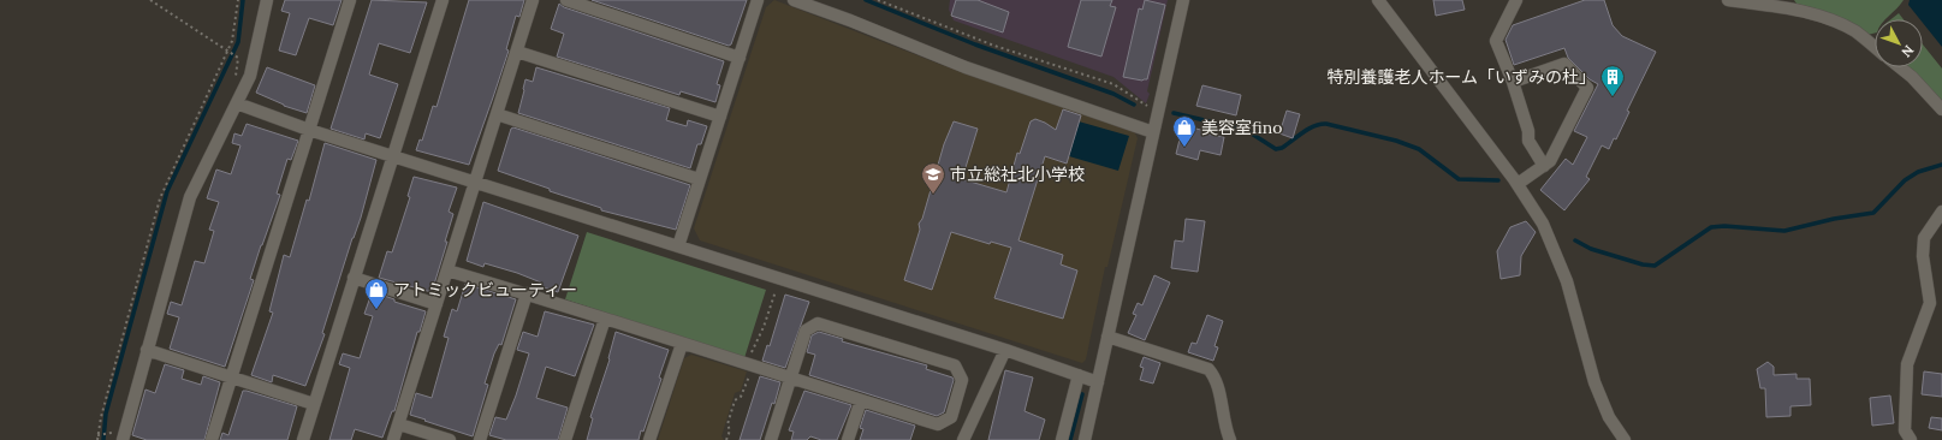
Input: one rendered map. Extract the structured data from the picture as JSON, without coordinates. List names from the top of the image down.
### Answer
{
  "places": {
    "building": ["特別養護老人ホーム「いずみの杜」"],
    "shop": ["美容室fino", "アトミックビューティー"],
    "school or university": ["市立総社北小学校"]
  },
  "north": "bottom right"
}
